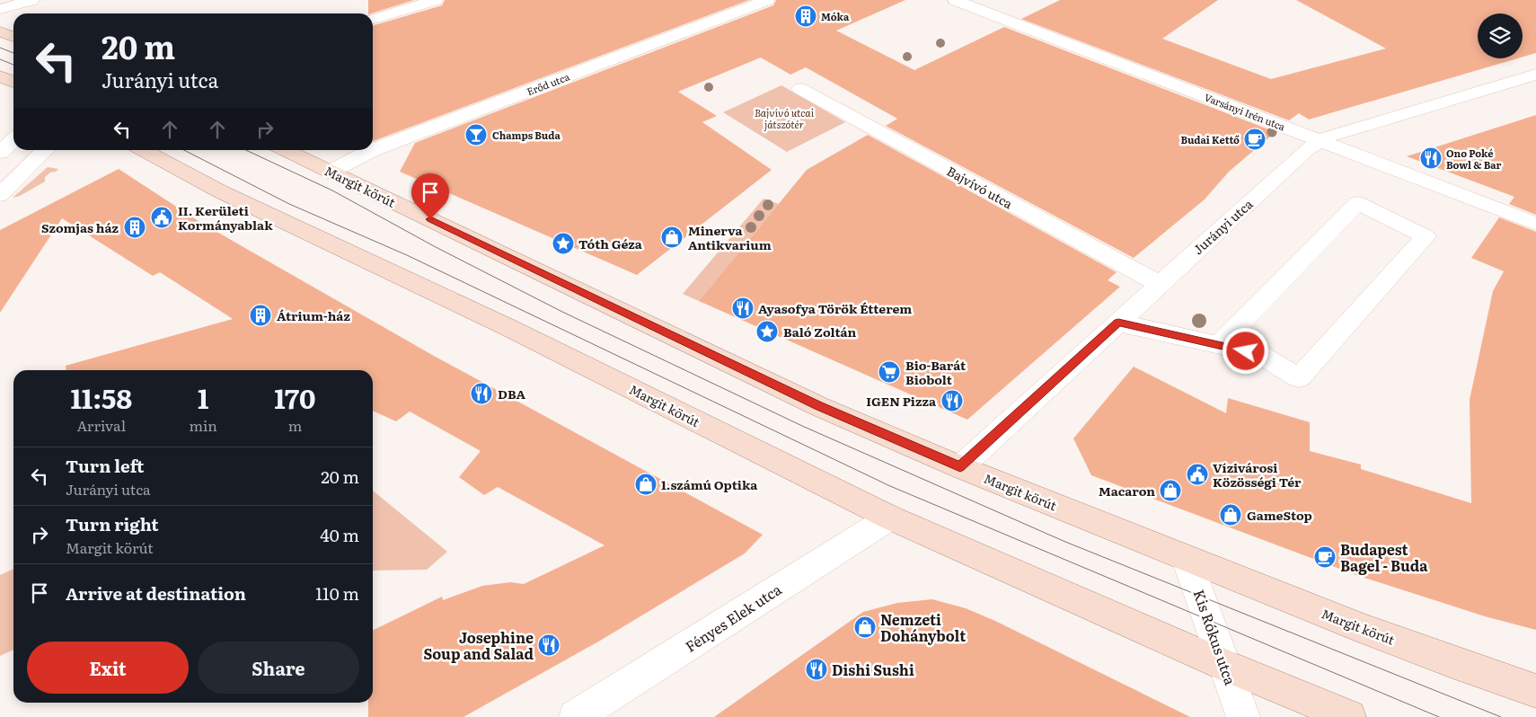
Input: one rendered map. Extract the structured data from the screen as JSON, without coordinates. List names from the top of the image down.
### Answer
{
  "streets": {
    "main road": ["Margit körút"],
    "street": [
      "Erőd utca",
      "Varsányi Irén utca",
      "Bajvívó utca",
      "Jurányi utca",
      "Fényes Elek utca",
      "Kis Rókus utca"
    ]
  },
  "crossings": [
    ["Erőd utca", "Margit körút"],
    ["Varsányi Irén utca", "Jurányi utca"],
    ["Margit körút", "Jurányi utca"],
    ["Margit körút", "Fényes Elek utca"],
    ["Margit körút", "Kis Rókus utca"],
    ["Bajvívó utca", "Jurányi utca"]
  ],
  "parks": ["Bajvívó utcai játszótér"],
  "places": {
    "building": ["Móka", "Szomjas ház", "Átrium-ház"],
    "bar": ["Champs Buda"],
    "cafe": ["Budai Kettő", "Budapest Bagel - Buda"],
    "restaurant": [
      "Ono Poké Bowl & Bar",
      "Ayasofya Török Étterem",
      "DBA",
      "IGEN Pizza",
      "Josephine Soup and Salad",
      "Dishi Sushi"
    ],
    "public building": ["II. Kerületi Kormányablak", "Vízivárosi Közösségi Tér"],
    "shop": [
      "Minerva Antikvarium",
      "1.számú Optika",
      "Macaron",
      "GameStop",
      "Nemzeti Dohánybolt"
    ],
    "place": ["Tóth Géza", "Baló Zoltán"],
    "supermarket": ["Bio-Barát Biobolt"]
  },
  "page": {
    "turn": ["20 m", "Jurányi utca"],
    "eta": [
      "11:58",
      "Arrival",
      "1",
      "min",
      "170",
      "m"
    ],
    "list": [
      {
        "name": "Turn left",
        "note": "Jurányi utca",
        "value": "20 m"
      },
      {
        "name": "Turn right",
        "note": "Margit körút",
        "value": "40 m"
      },
      {
        "name": "Arrive at destination",
        "value": "110 m"
      }
    ],
    "buttons": ["Exit", "Share"]
  }
}
